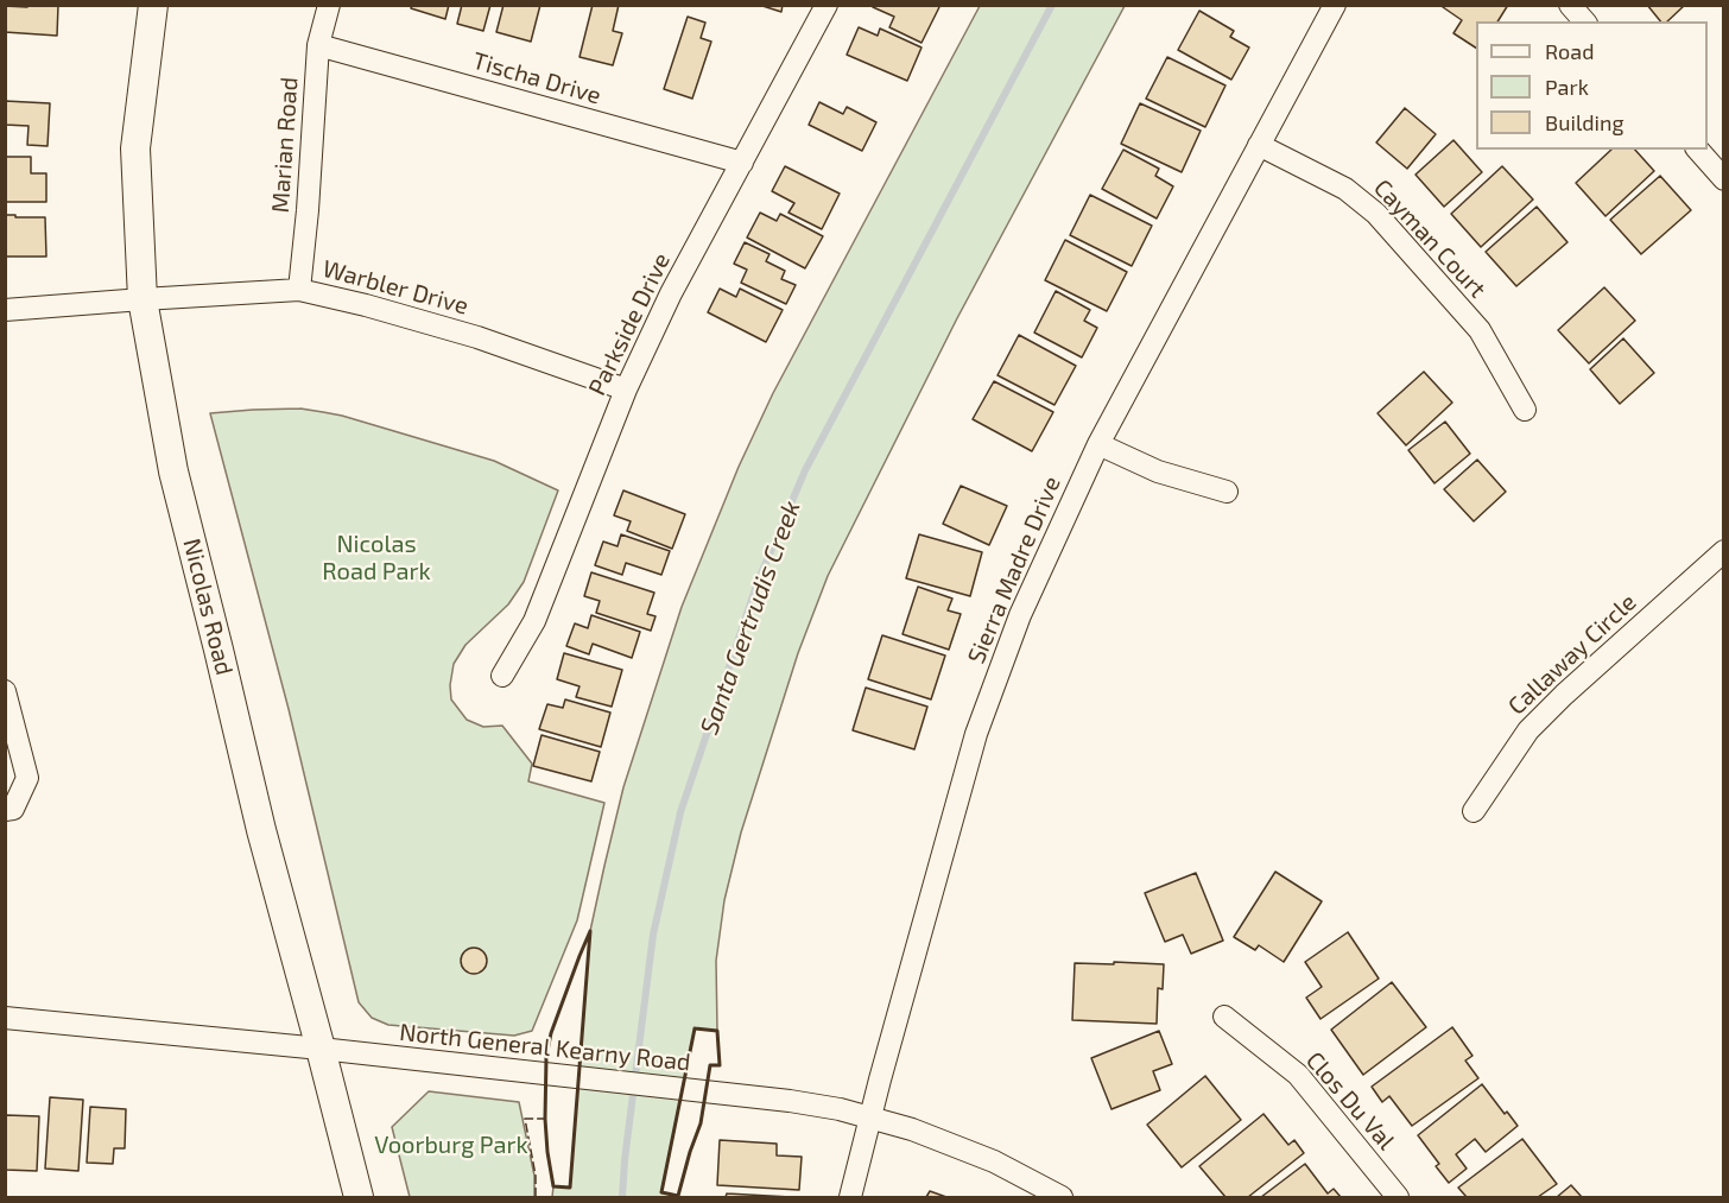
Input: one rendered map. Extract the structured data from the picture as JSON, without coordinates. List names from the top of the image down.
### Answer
{
  "streets": {
    "main road": ["Nicolas Road"],
    "street": [
      "Tischa Drive",
      "Marian Road",
      "Cayman Court",
      "Warbler Drive",
      "Parkside Drive",
      "Sierra Madre Drive",
      "Callaway Circle",
      "North General Kearny Road",
      "Clos Du Val"
    ]
  },
  "crossings": [
    ["Tischa Drive", "Marian Road"],
    ["Tischa Drive", "Parkside Drive"],
    ["Marian Road", "Warbler Drive"],
    ["Cayman Court", "Sierra Madre Drive"],
    ["Warbler Drive", "Parkside Drive"],
    ["Warbler Drive", "Nicolas Road"],
    ["Sierra Madre Drive", "North General Kearny Road"],
    ["Nicolas Road", "North General Kearny Road"]
  ],
  "water": ["Santa Gertrudis Creek"],
  "parks": ["Nicolas Road Park", "Voorburg Park"],
  "legend": ["Road", "Park", "Building"]
}
